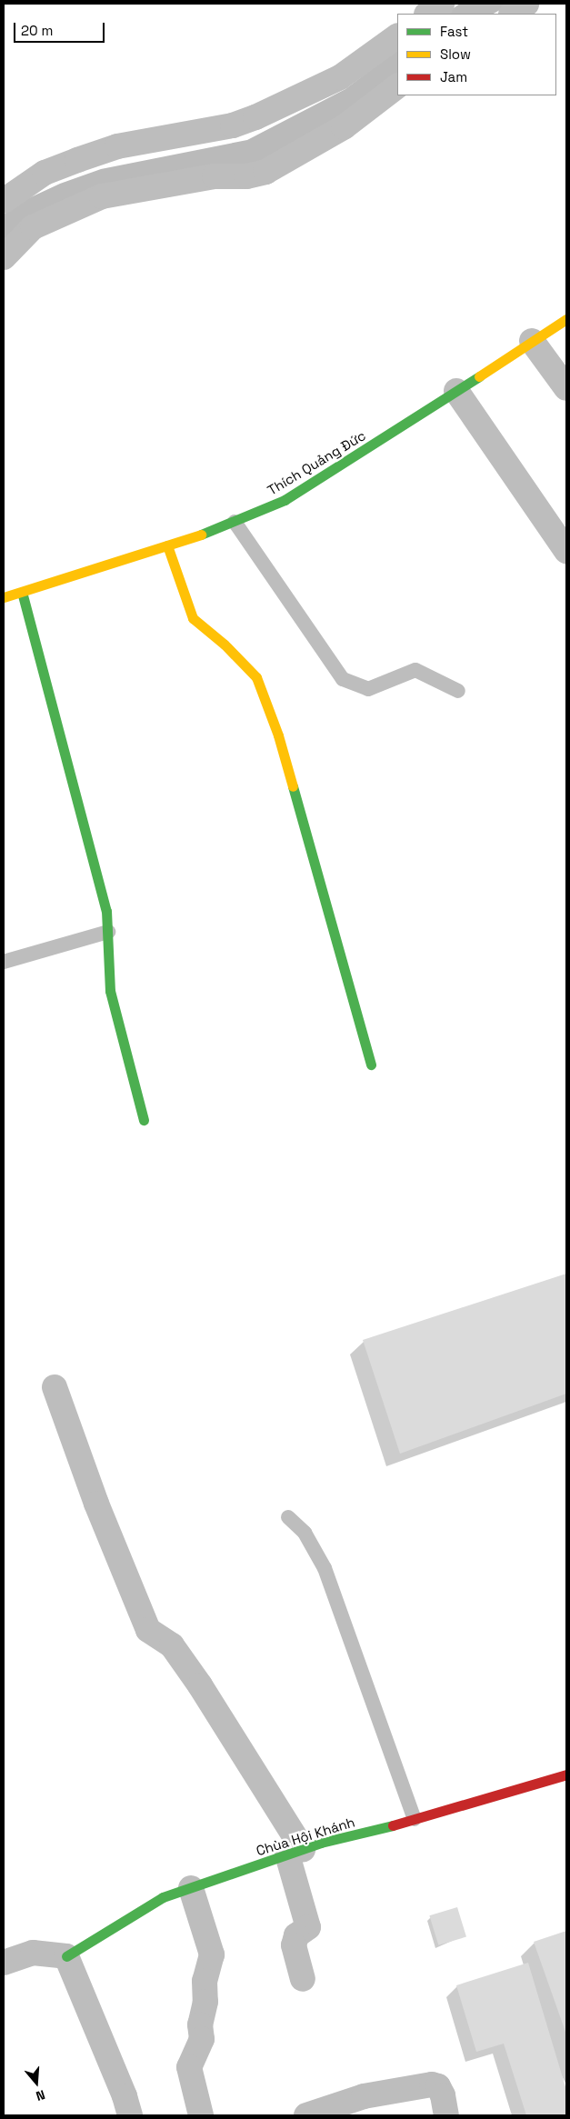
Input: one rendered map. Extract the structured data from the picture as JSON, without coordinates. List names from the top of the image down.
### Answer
{
  "streets": {
    "street": ["Thích Quảng Đức", "Chùa Hội Khánh"]
  },
  "legend": ["Fast", "Slow", "Jam"],
  "scale_bar": "20 m",
  "north": "bottom"
}
